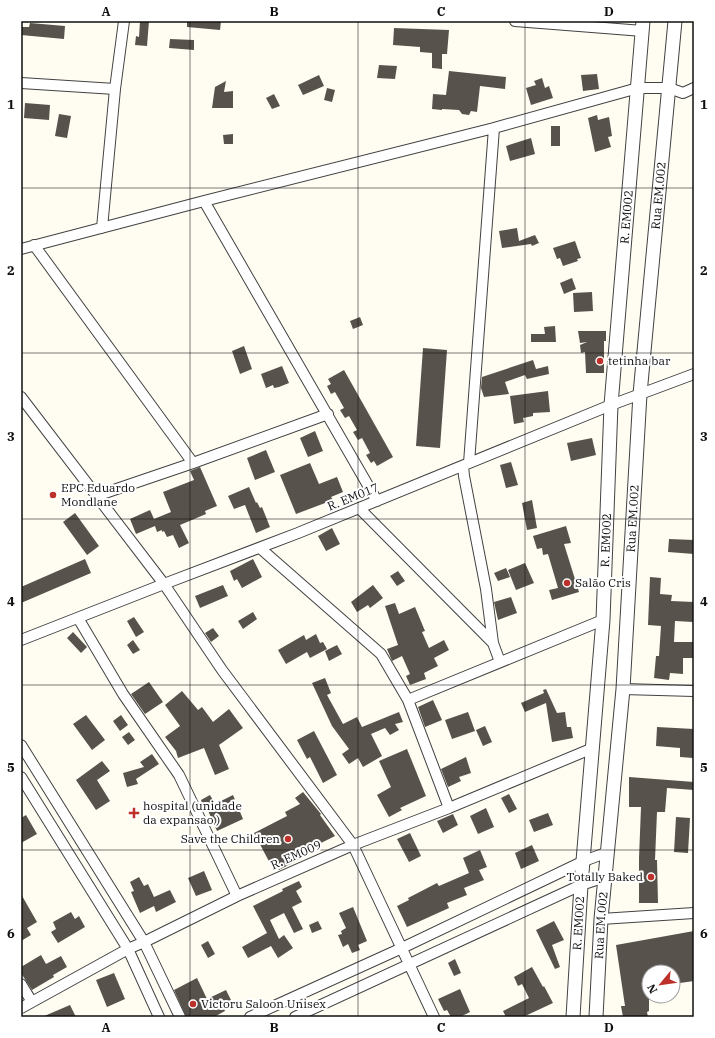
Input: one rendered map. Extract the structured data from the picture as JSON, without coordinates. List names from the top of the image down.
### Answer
{
  "streets": {
    "street": [
      "Rua EM.002",
      "R. EM002",
      "R. EM017",
      "R. EM009"
    ]
  },
  "crossings": [
    ["Rua EM.002", "R. EM017"],
    ["R. EM002", "R. EM017"],
    ["R. EM002", "R. EM009"]
  ],
  "places": {
    "other": [
      "tetinha bar",
      "EPC Eduardo Mondlane",
      "Salão Cris",
      "Save the Children",
      "Totally Baked",
      "Victoru Saloon Unisex"
    ],
    "health": ["hospital (unidade da expansao )"]
  },
  "north": "bottom left",
  "grid": {
    "columns": [
      "A",
      "B",
      "C",
      "D"
    ],
    "rows": [
      "1",
      "2",
      "3",
      "4",
      "5",
      "6"
    ]
  }
}
